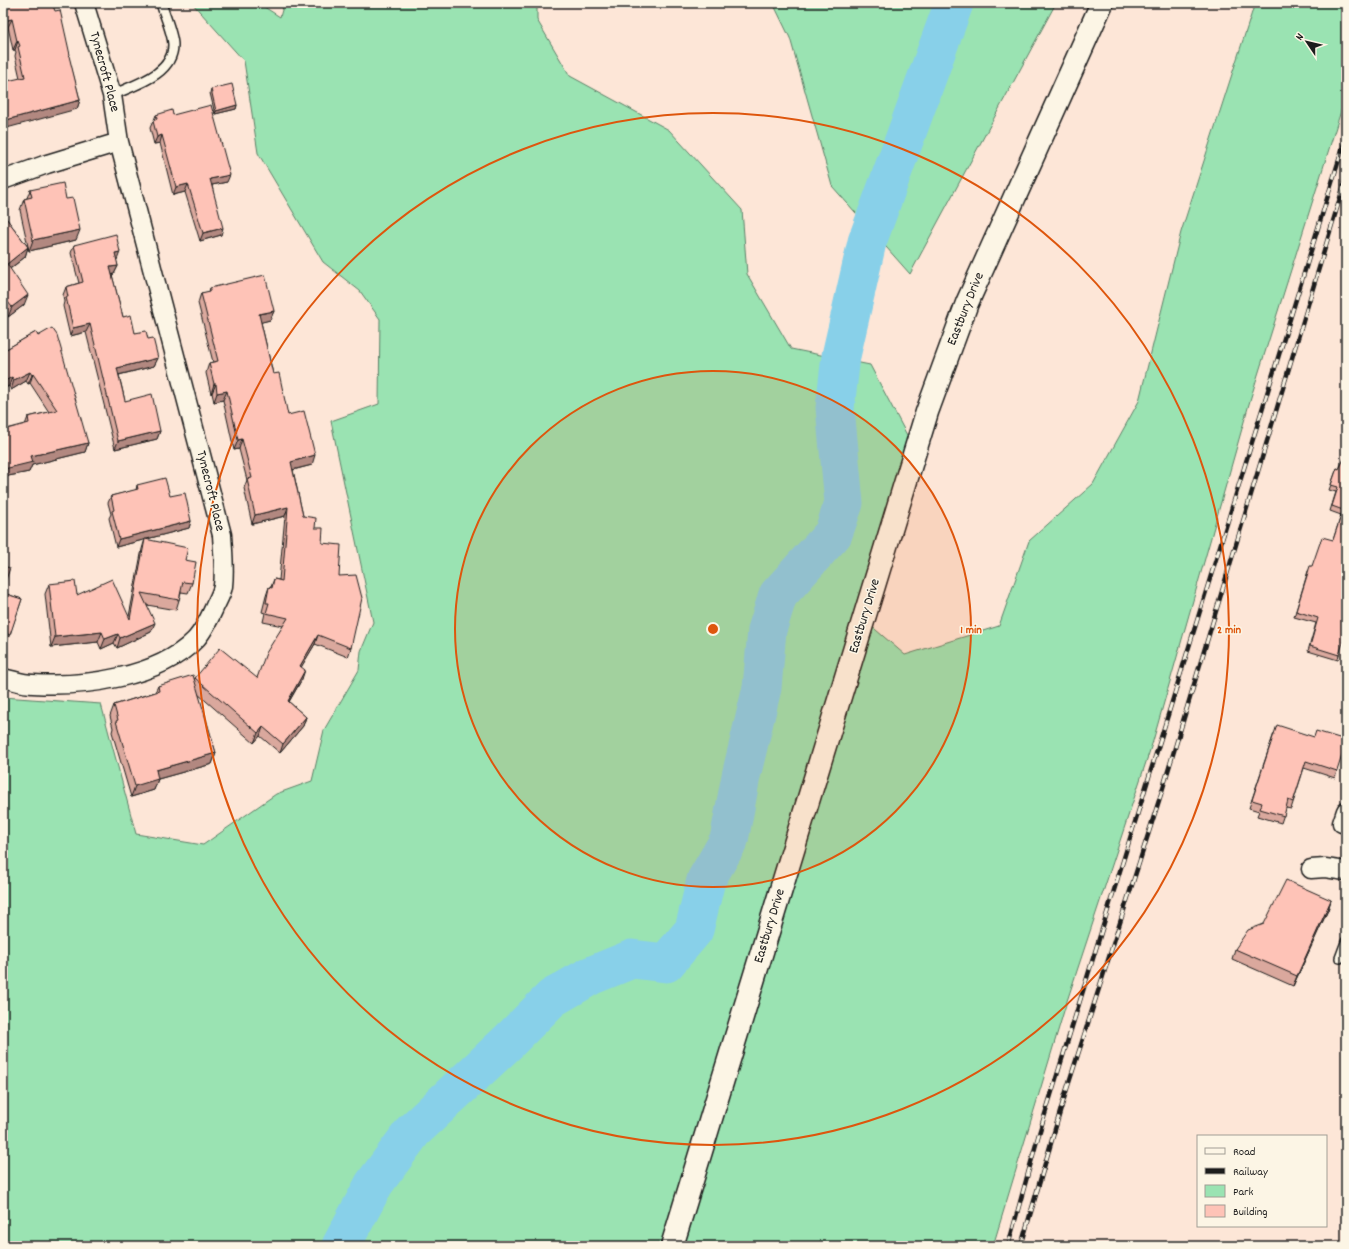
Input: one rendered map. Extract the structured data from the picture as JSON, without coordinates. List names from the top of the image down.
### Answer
{
  "streets": {
    "street": ["Tynecroft Place", "Eastbury Drive"]
  },
  "legend": [
    "Road",
    "Railway",
    "Park",
    "Building"
  ],
  "north": "top left",
  "rings": ["1 min", "2 min"]
}
